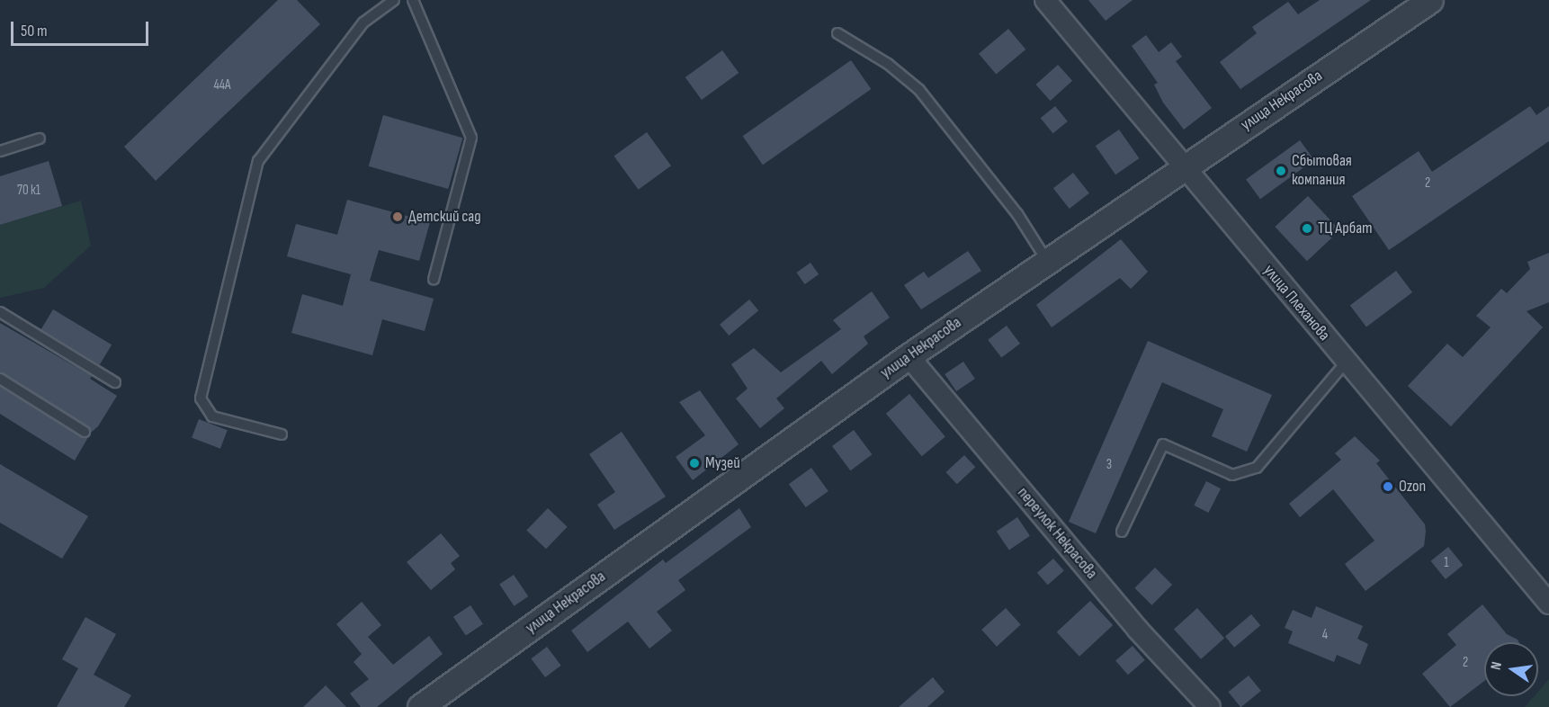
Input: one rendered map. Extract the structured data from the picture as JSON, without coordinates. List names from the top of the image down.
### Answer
{
  "streets": {
    "street": ["улица Некрасова", "улица Плеханова", "переулок Некрасова"]
  },
  "crossings": [
    ["улица Некрасова", "улица Плеханова"],
    ["улица Некрасова", "переулок Некрасова"]
  ],
  "places": [
    "Сбытовая компания",
    "Детский сад",
    "ТЦ Арбат",
    "Музей",
    "Ozon"
  ],
  "house_numbers": [
    "44А",
    "2",
    "70 к1",
    "3",
    "1",
    "4",
    "2"
  ],
  "scale_bar": "50 m",
  "north": "left"
}
